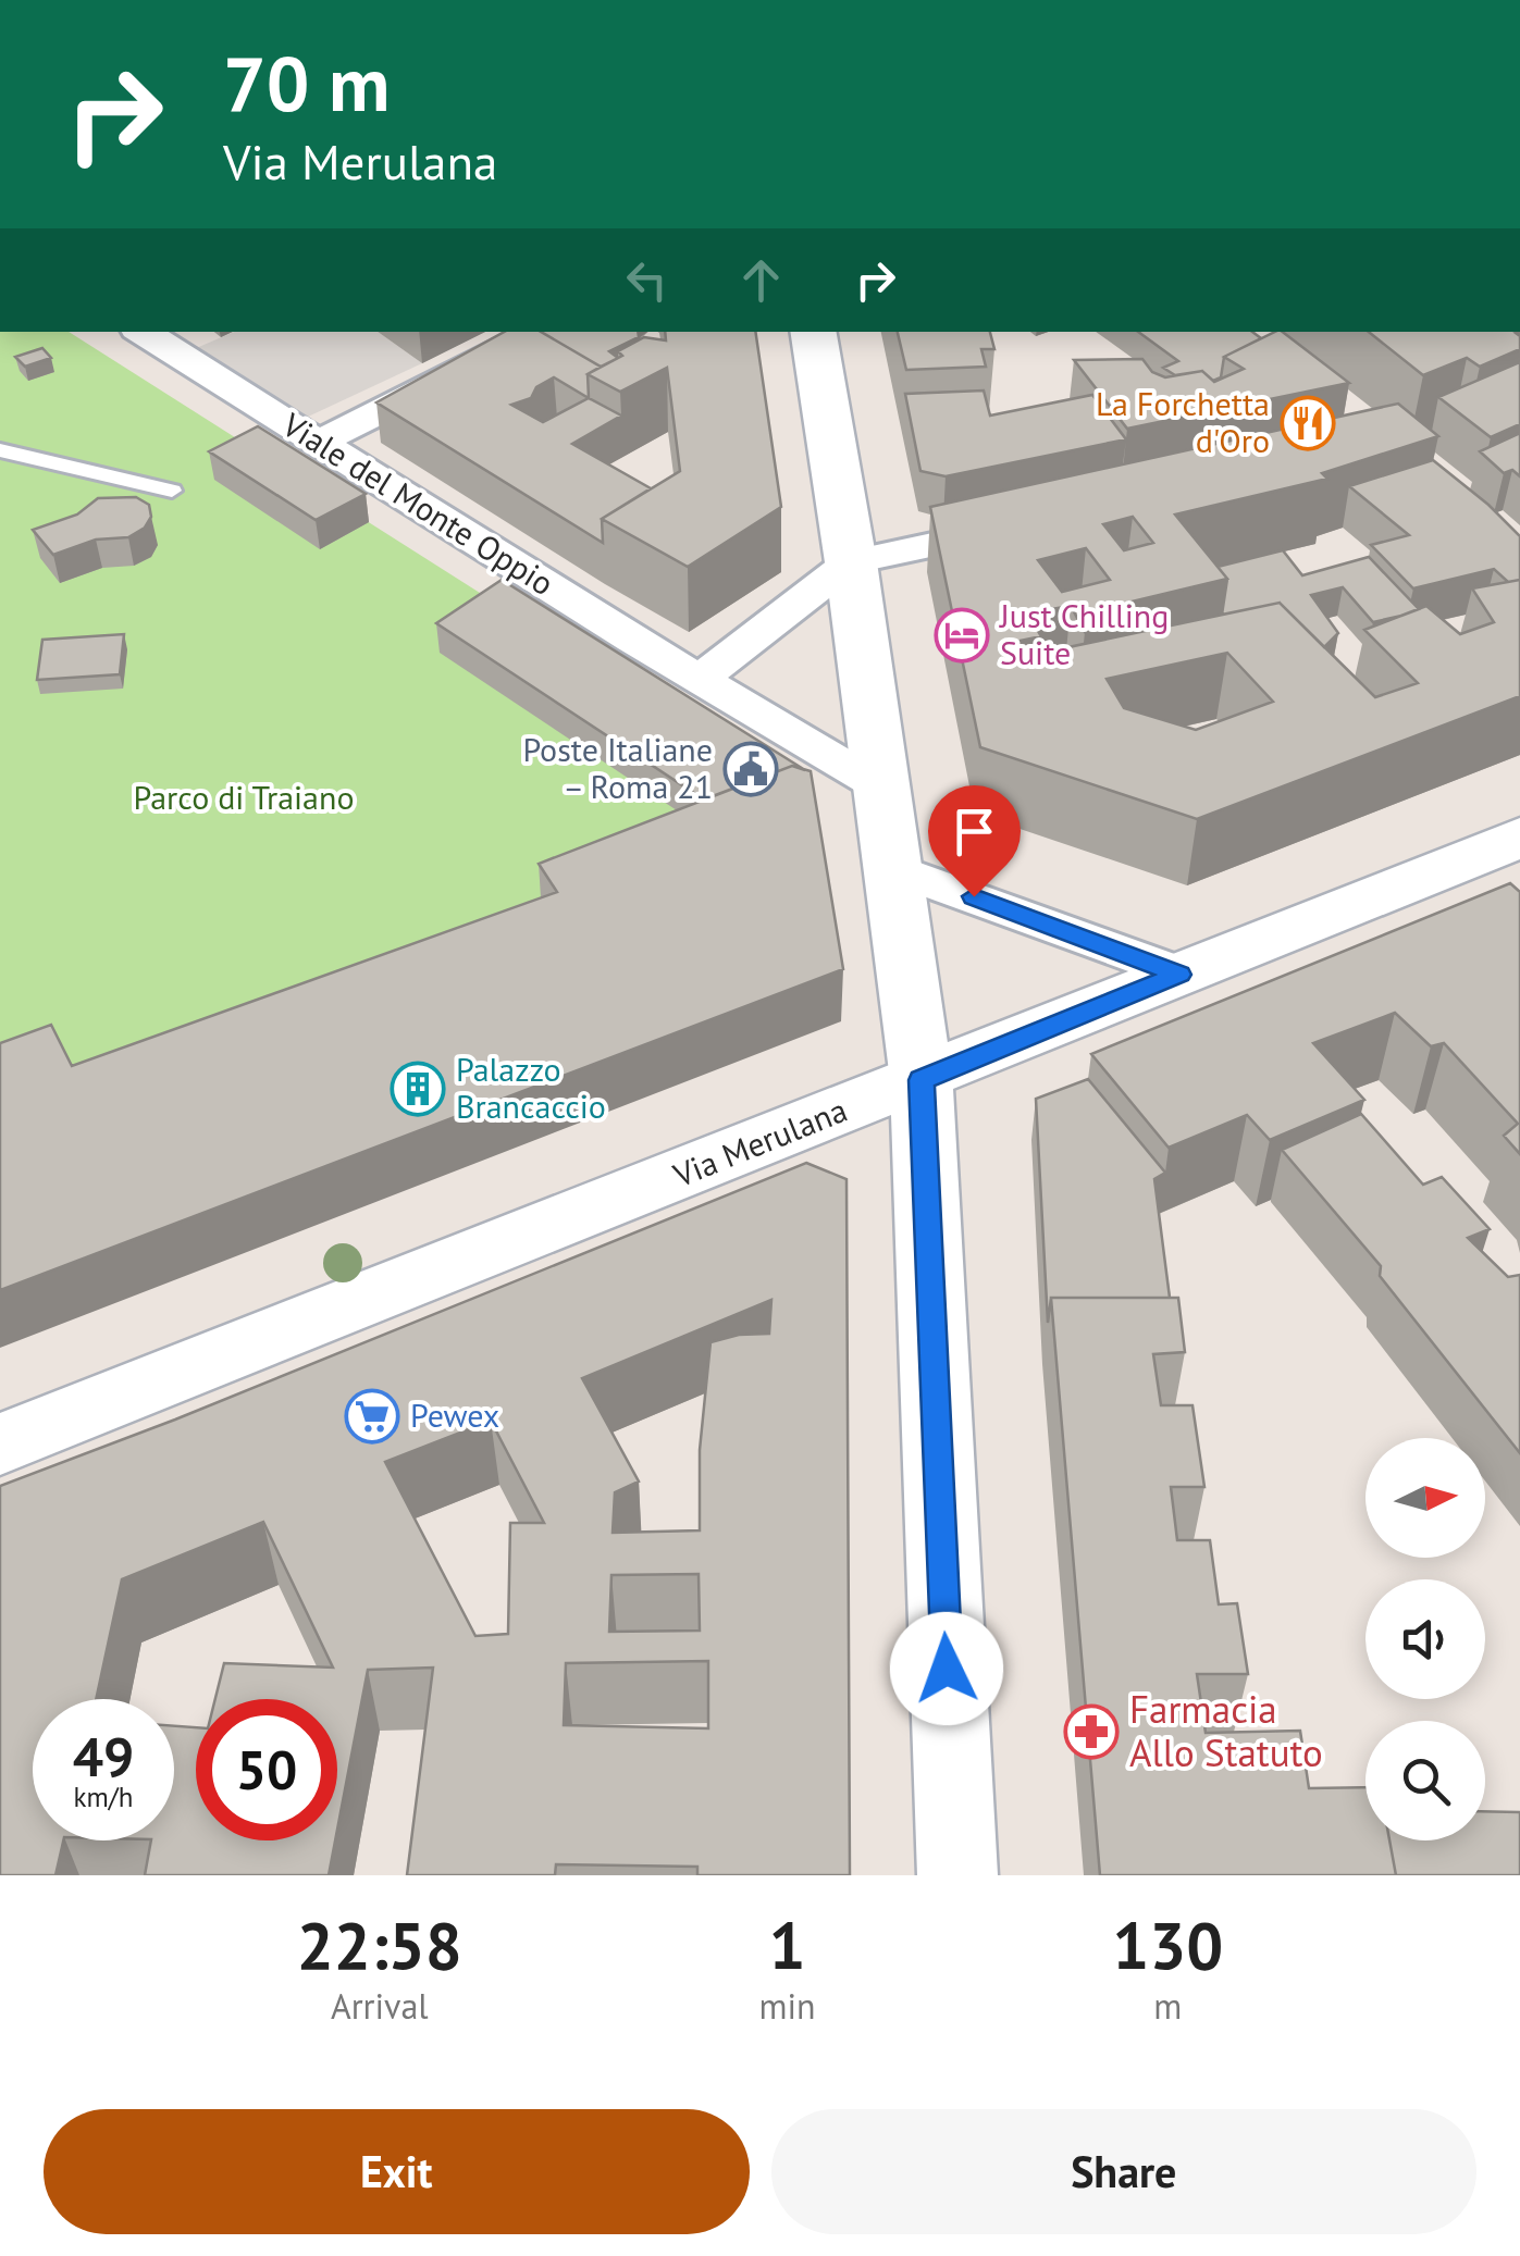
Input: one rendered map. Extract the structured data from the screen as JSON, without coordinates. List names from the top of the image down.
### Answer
{
  "streets": {
    "main road": ["Via Merulana"],
    "street": ["Viale del Monte Oppio"]
  },
  "parks": ["Parco di Traiano"],
  "places": {
    "restaurant": ["La Forchetta d'Oro"],
    "hotel": ["Just Chilling Suite"],
    "public building": ["Poste Italiane – Roma 21"],
    "building": ["Palazzo Brancaccio"],
    "supermarket": ["Pewex"],
    "pharmacy": ["Farmacia Allo Statuto"]
  },
  "north": "right",
  "page": {
    "turn": ["70 m", "Via Merulana"],
    "speed": "49 km/h",
    "limit": "50",
    "eta": [
      "22:58",
      "Arrival",
      "1",
      "min",
      "130",
      "m"
    ],
    "buttons": ["Exit", "Share"]
  }
}
